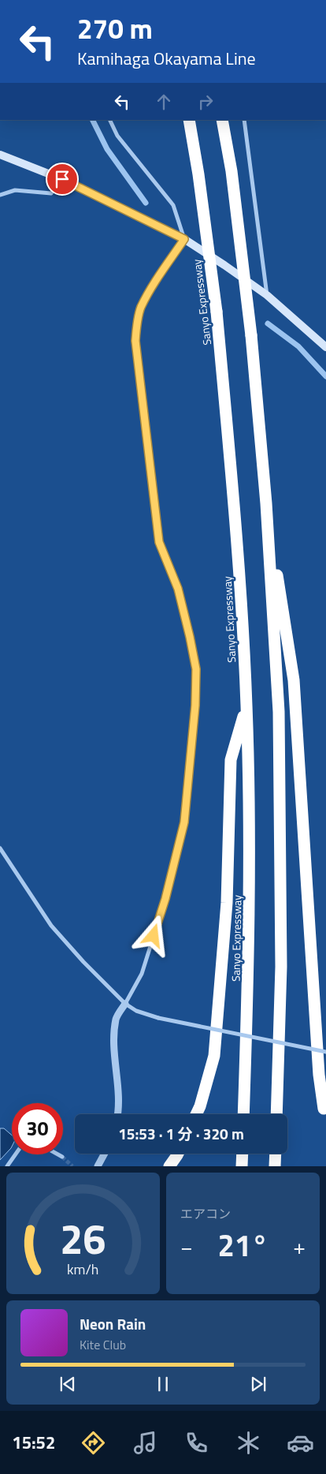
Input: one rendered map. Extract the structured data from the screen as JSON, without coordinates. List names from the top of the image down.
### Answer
{
  "streets": {
    "highway": ["Sanyo Expressway"]
  },
  "page": {
    "turn": ["270 m", "Kamihaga Okayama Line"],
    "limit": "30",
    "trip": "15:53 · 1 分 · 320 m",
    "tile": "エアコン",
    "heat": ["−", "21°", "+"],
    "song": ["Neon Rain", "Kite Club"],
    "tabs": "15:52",
    "gauge": ["26", "km/h"]
  }
}
